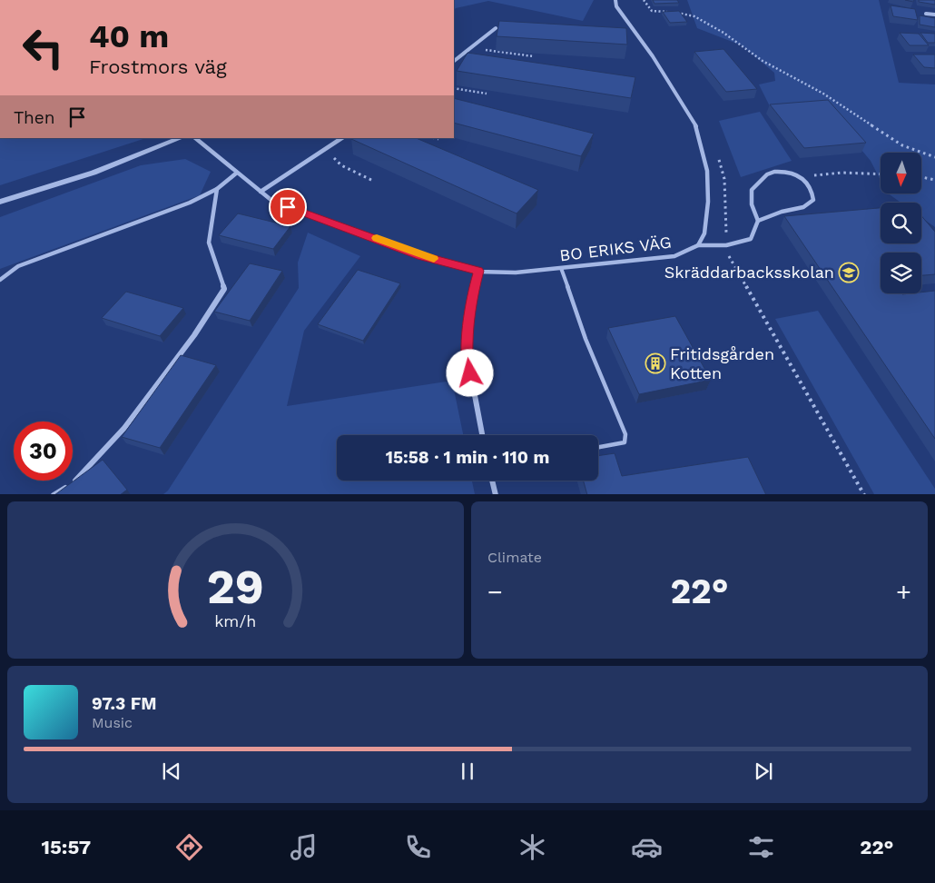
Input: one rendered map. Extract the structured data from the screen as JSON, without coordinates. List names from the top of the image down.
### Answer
{
  "streets": {
    "street": ["BO ERIKS VÄG"]
  },
  "places": {
    "school or university": ["Skräddarbacksskolan"],
    "building": ["Fritidsgården Kotten"]
  },
  "north": "bottom",
  "page": {
    "turn": ["40 m", "Frostmors väg"],
    "then": "Then",
    "limit": "30",
    "trip": "15:58 · 1 min · 110 m",
    "tile": "Climate",
    "heat": ["−", "22°", "+"],
    "song": ["97.3 FM", "Music"],
    "tabs": ["15:57", "22°"],
    "gauge": ["29", "km/h"]
  }
}
